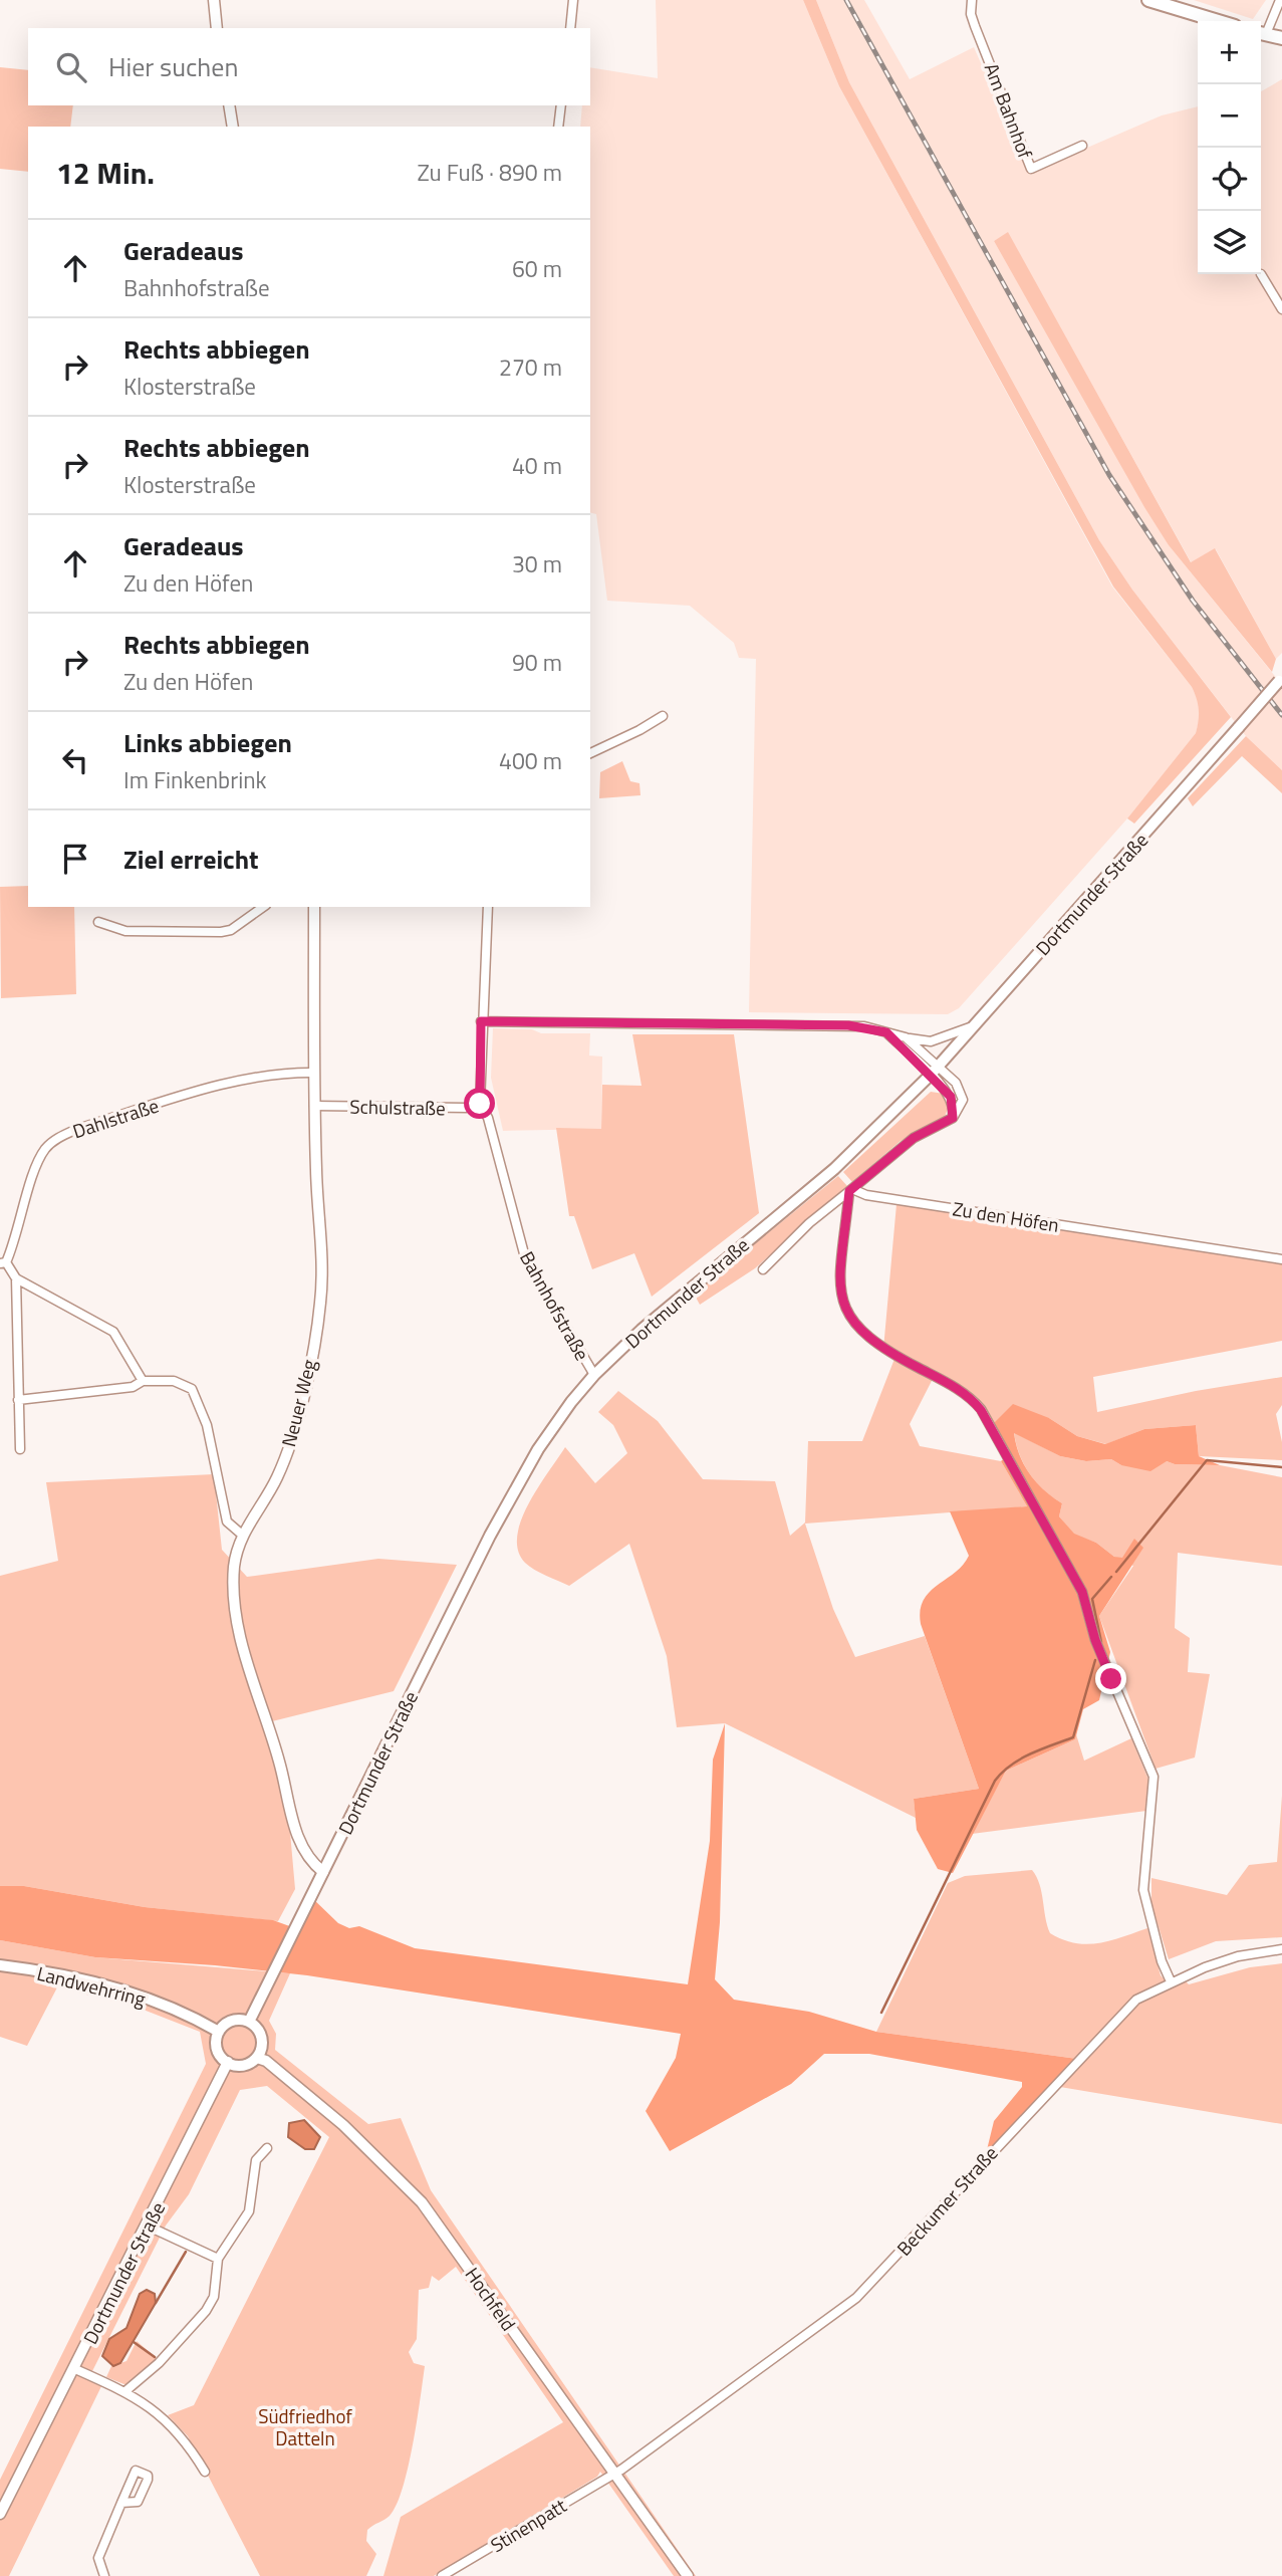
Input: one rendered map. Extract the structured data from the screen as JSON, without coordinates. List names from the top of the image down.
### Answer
{
  "streets": {
    "main road": ["Dortmunder Straße", "Landwehrring"],
    "street": [
      "Am Bahnhof",
      "Schulstraße",
      "Dahlstraße",
      "Zu den Höfen",
      "Bahnhofstraße",
      "Neuer Weg",
      "Beckumer Straße",
      "Hochfeld",
      "Stinenpatt"
    ]
  },
  "crossings": [
    ["Dortmunder Straße", "Bahnhofstraße"],
    ["Dortmunder Straße", "Neuer Weg"],
    ["Dortmunder Straße", "Landwehrring"],
    ["Dortmunder Straße", "Hochfeld"],
    ["Schulstraße", "Bahnhofstraße"],
    ["Schulstraße", "Neuer Weg"],
    ["Dahlstraße", "Neuer Weg"],
    ["Landwehrring", "Hochfeld"],
    ["Beckumer Straße", "Hochfeld"],
    ["Beckumer Straße", "Stinenpatt"],
    ["Hochfeld", "Stinenpatt"]
  ],
  "parks": ["Südfriedhof Datteln"],
  "page": {
    "map_buttons": ["+", "−"],
    "search": "Hier suchen",
    "heading": ["12 Min.", "Zu Fuß · 890 m"],
    "list": [
      ["Geradeaus", "Bahnhofstraße", "60 m"],
      ["Rechts abbiegen", "Klosterstraße", "270 m"],
      ["Rechts abbiegen", "Klosterstraße", "40 m"],
      ["Geradeaus", "Zu den Höfen", "30 m"],
      ["Rechts abbiegen", "Zu den Höfen", "90 m"],
      ["Links abbiegen", "Im Finkenbrink", "400 m"],
      "Ziel erreicht"
    ]
  }
}
